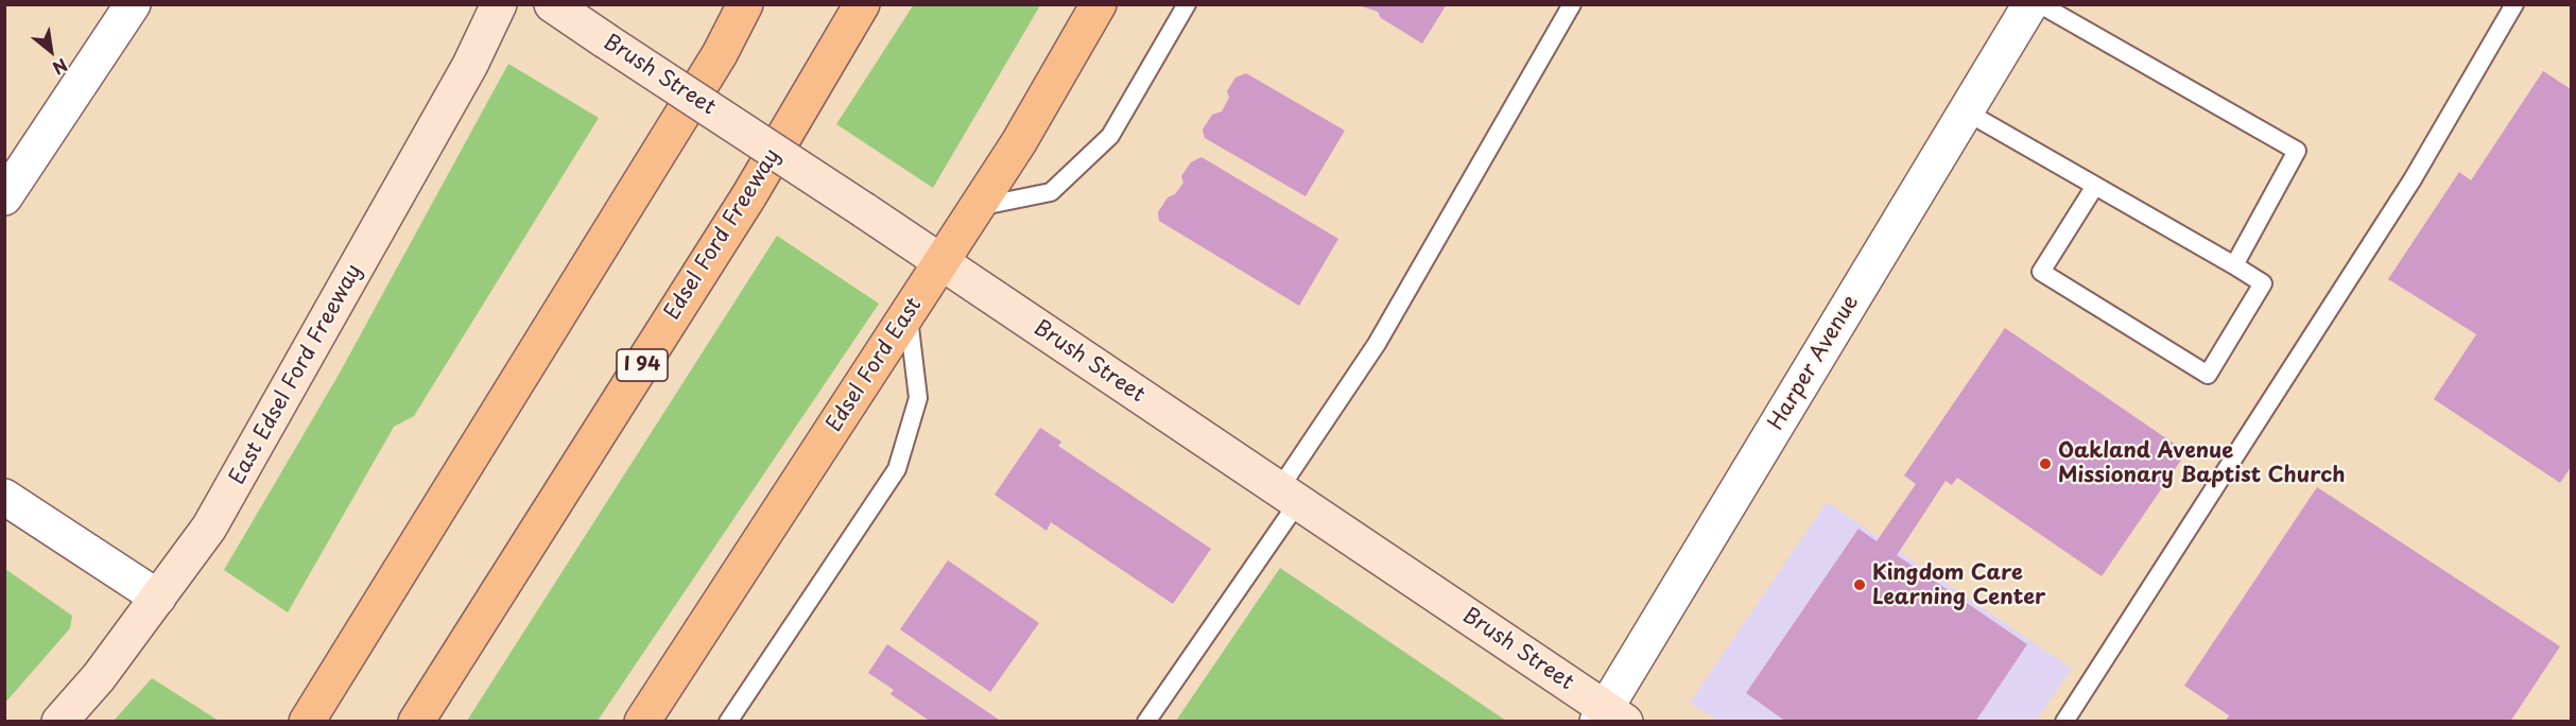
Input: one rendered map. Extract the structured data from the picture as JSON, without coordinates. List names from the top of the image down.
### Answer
{
  "streets": {
    "main road": ["Edsel Ford Freeway", "I 94", "Edsel Ford East"],
    "street": ["Brush Street", "Harper Avenue", "East Edsel Ford Freeway"]
  },
  "crossings": [
    ["Brush Street", "Harper Avenue"],
    ["Brush Street", "Edsel Ford East"]
  ],
  "places": ["Oakland Avenue Missionary Baptist Church", "Kingdom Care Learning Center"],
  "north": "bottom right"
}
